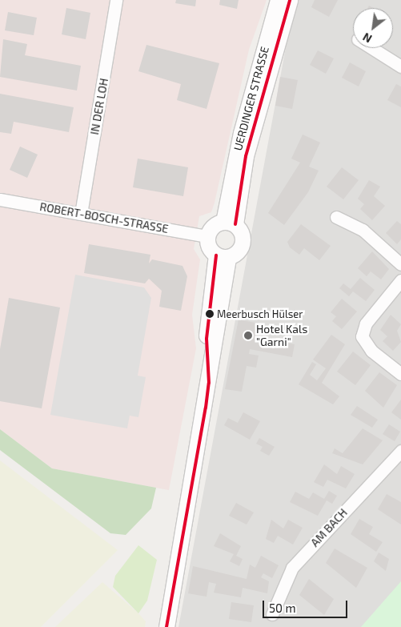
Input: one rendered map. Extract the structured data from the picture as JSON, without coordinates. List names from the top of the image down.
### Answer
{
  "streets": {
    "street": [
      "UERDINGER STRASSE",
      "IN DER LOH",
      "ROBERT-BOSCH-STRASSE",
      "AM BACH"
    ]
  },
  "crossings": [
    ["UERDINGER STRASSE", "ROBERT-BOSCH-STRASSE"],
    ["IN DER LOH", "ROBERT-BOSCH-STRASSE"]
  ],
  "places": ["Meerbusch Hülser", "Hotel Kals \"Garni\""],
  "scale_bar": "50 m",
  "north": "bottom left"
}
